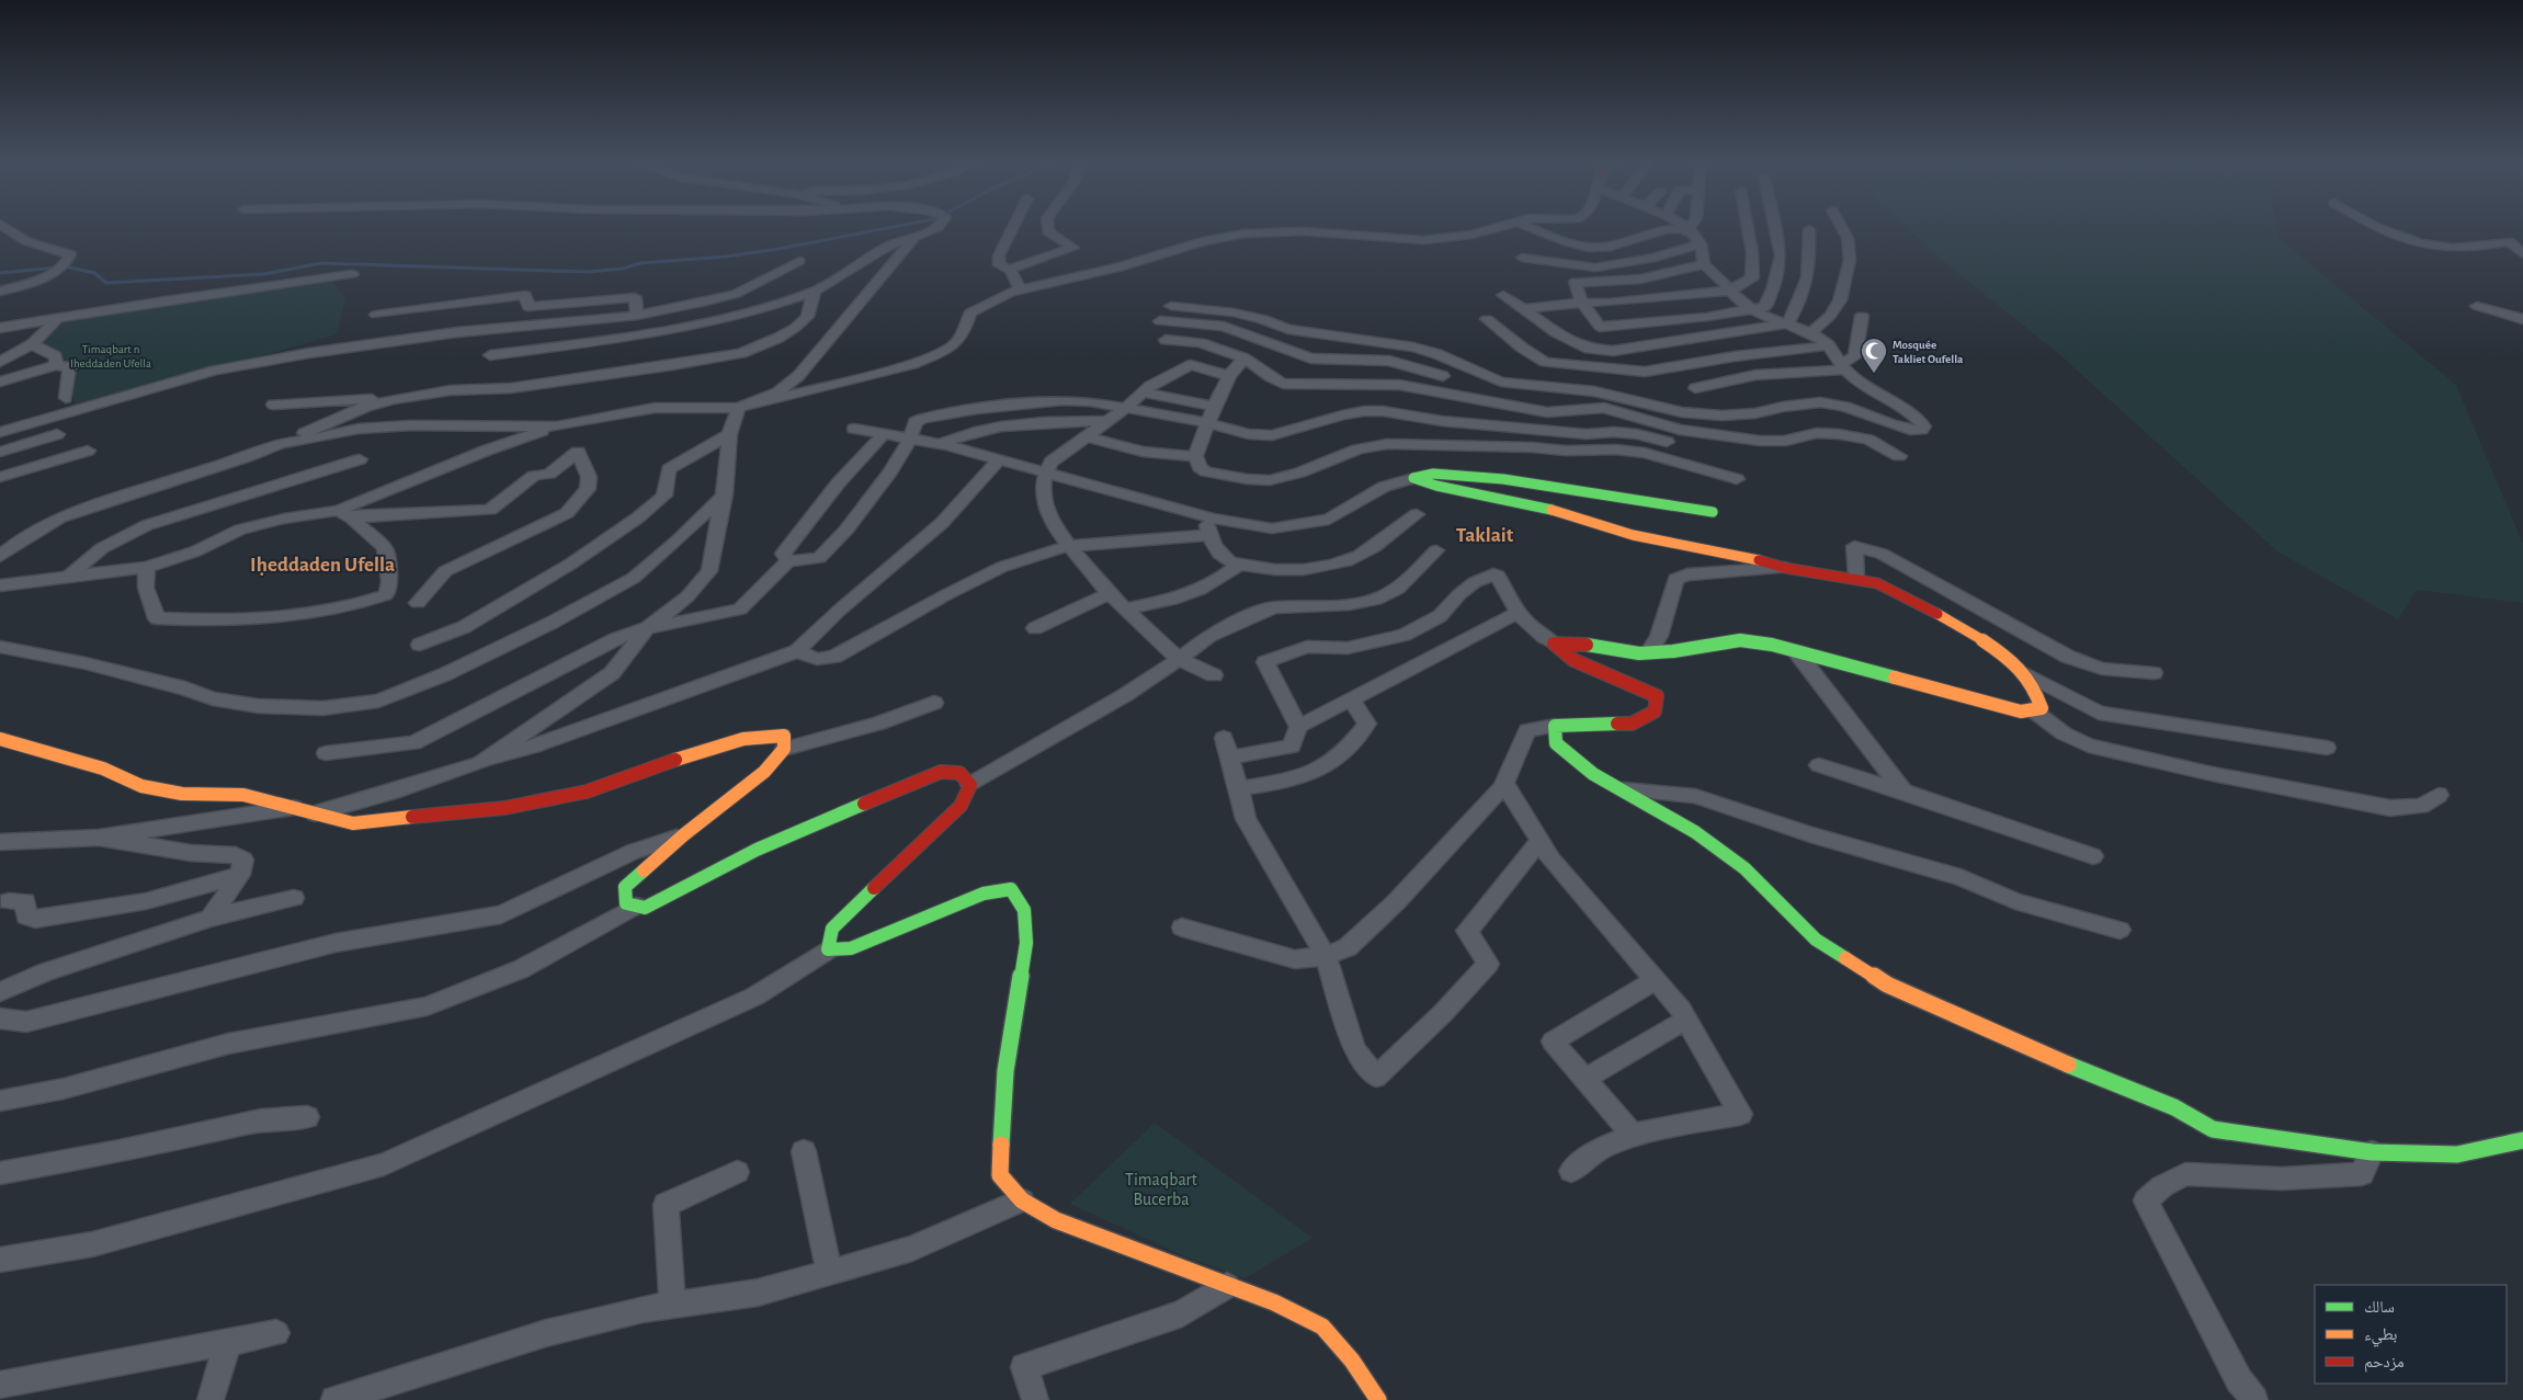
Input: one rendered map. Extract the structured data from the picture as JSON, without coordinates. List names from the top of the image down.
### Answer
{
  "districts": ["Taklait", "Iḥeddaden Ufella"],
  "parks": ["Timaqbart n Iḥeddaden Ufella", "Timaqbart Bucerba"],
  "places": {
    "mosque": ["Mosquée Takliet Oufella"]
  },
  "legend": ["سالك", "بطيء", "مزدحم"]
}
